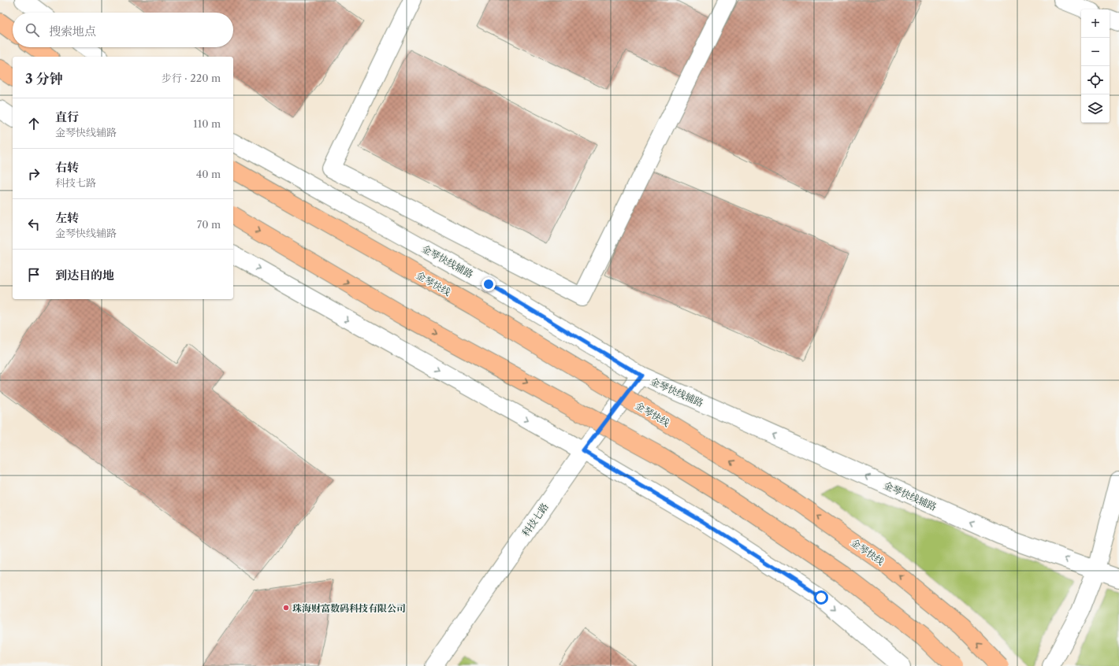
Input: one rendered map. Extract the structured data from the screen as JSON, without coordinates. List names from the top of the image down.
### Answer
{
  "streets": {
    "highway": ["金琴快线"],
    "street": ["金琴快线辅路", "科技七路"]
  },
  "crossings": [
    ["金琴快线辅路", "科技七路"]
  ],
  "places": ["珠海财富数码科技有限公司"],
  "page": {
    "map_buttons": ["+", "−"],
    "search": "搜索地点",
    "heading": ["3 分钟", "步行 · 220 m"],
    "list": [
      ["直行", "金琴快线辅路", "110 m"],
      ["右转", "科技七路", "40 m"],
      ["左转", "金琴快线辅路", "70 m"],
      "到达目的地"
    ]
  }
}
